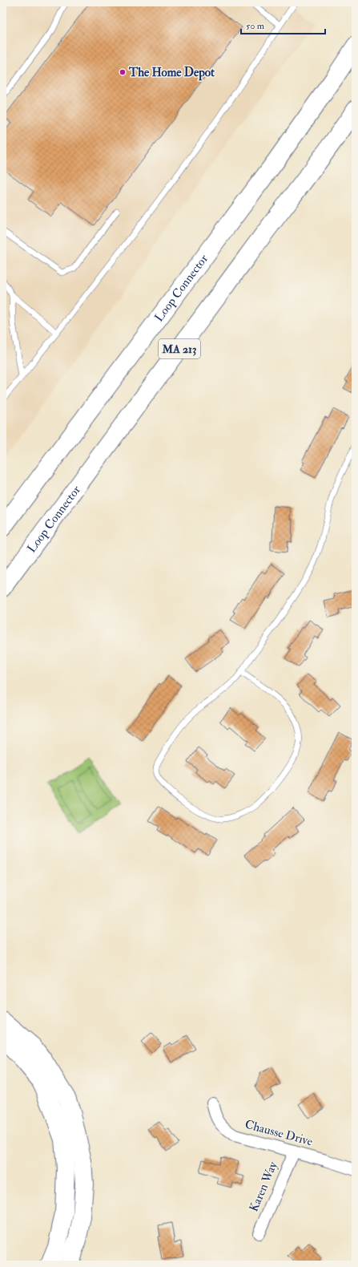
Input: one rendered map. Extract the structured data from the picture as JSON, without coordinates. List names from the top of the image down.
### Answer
{
  "streets": {
    "highway": ["Loop Connector", "MA 213"],
    "street": ["Chausse Drive", "Karen Way"]
  },
  "crossings": [
    ["Chausse Drive", "Karen Way"]
  ],
  "places": ["The Home Depot"],
  "scale_bar": "50 m"
}
